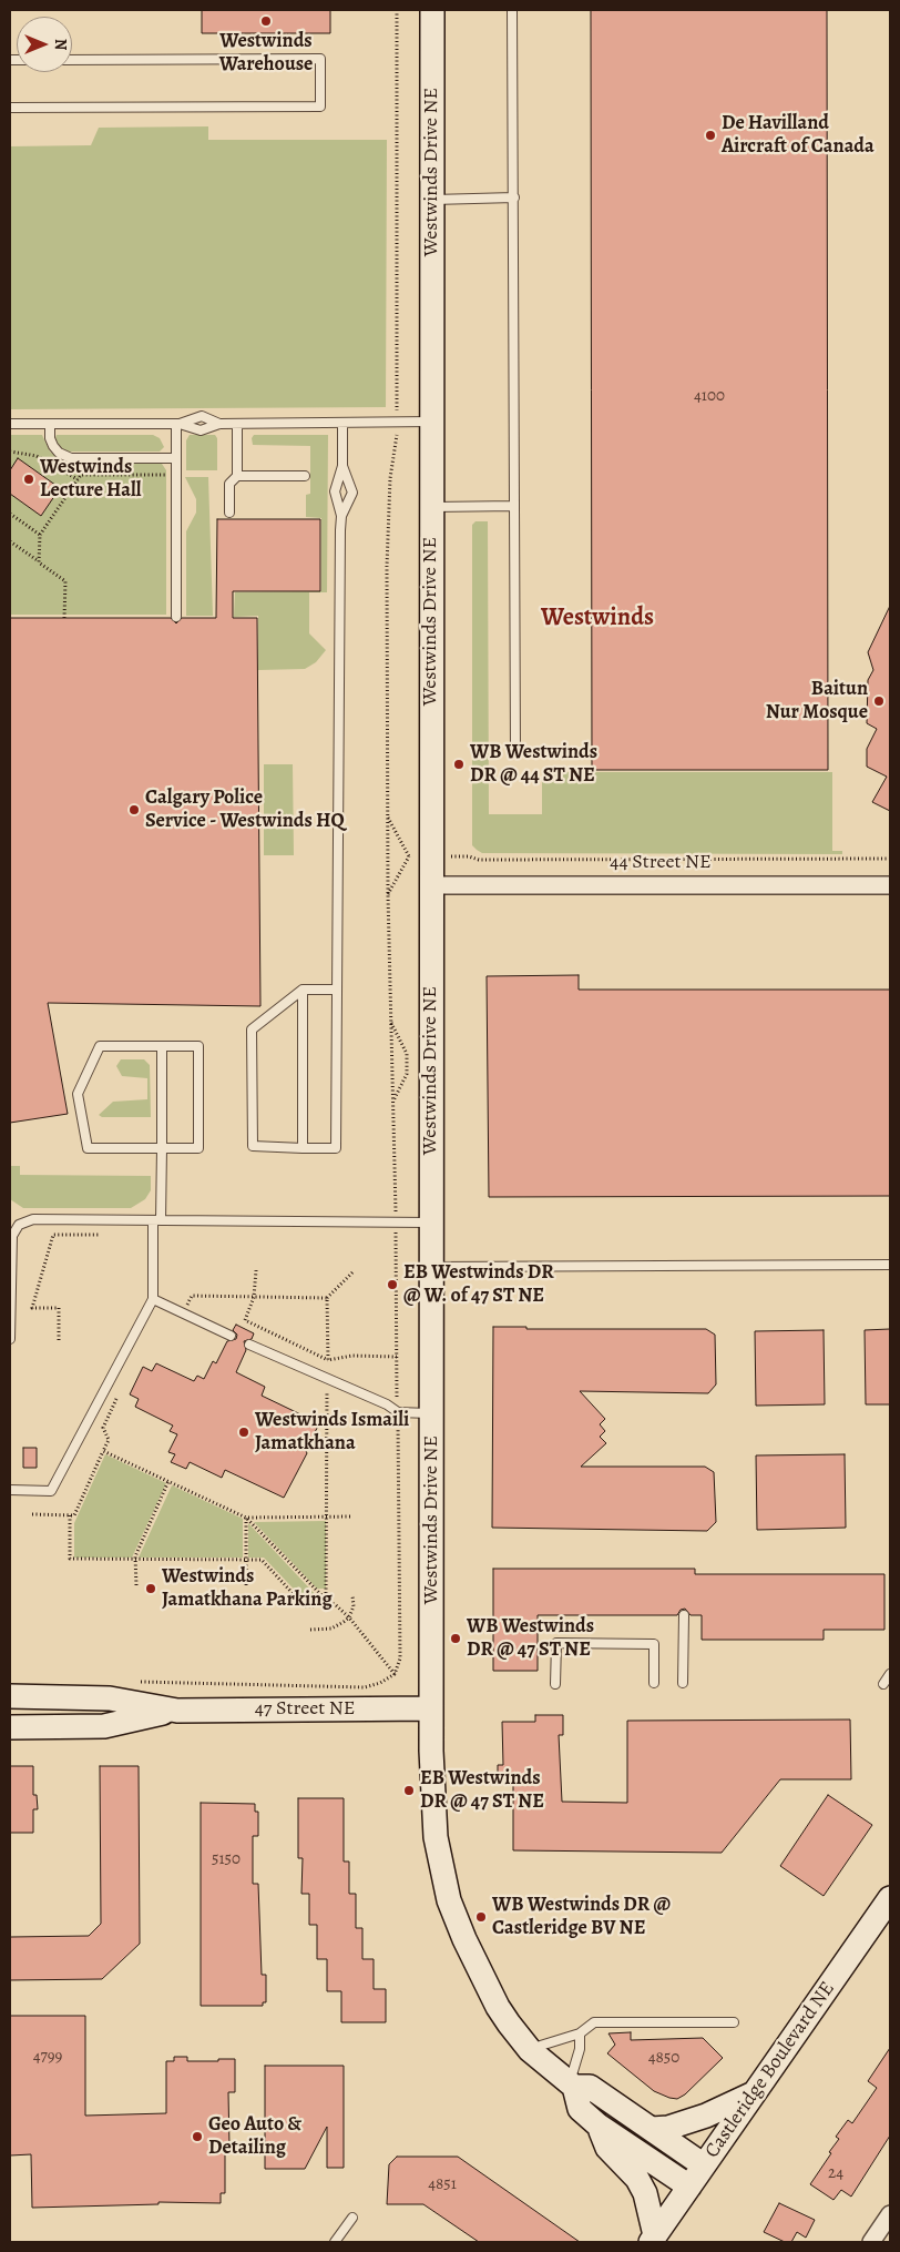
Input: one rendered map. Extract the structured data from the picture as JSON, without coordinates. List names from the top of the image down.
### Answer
{
  "streets": {
    "street": [
      "Westwinds Drive NE",
      "44 Street NE",
      "47 Street NE",
      "Castleridge Boulevard NE"
    ]
  },
  "crossings": [
    ["Westwinds Drive NE", "44 Street NE"],
    ["Westwinds Drive NE", "47 Street NE"],
    ["Westwinds Drive NE", "Castleridge Boulevard NE"]
  ],
  "districts": ["Westwinds"],
  "places": [
    "Westwinds Warehouse",
    "De Havilland Aircraft of Canada",
    "Westwinds Lecture Hall",
    "Baitun Nur Mosque",
    "WB Westwinds DR @ 44 ST NE",
    "Calgary Police Service - Westwinds HQ",
    "EB Westwinds DR @ W. of 47 ST NE",
    "Westwinds Ismaili Jamatkhana",
    "Westwinds Jamatkhana Parking",
    "WB Westwinds DR @ 47 ST NE",
    "EB Westwinds DR @ 47 ST NE",
    "WB Westwinds DR @ Castleridge BV NE",
    "Geo Auto & Detailing"
  ],
  "house_numbers": [
    "4100",
    "5150",
    "4799",
    "4850",
    "24",
    "4851"
  ],
  "north": "right"
}
